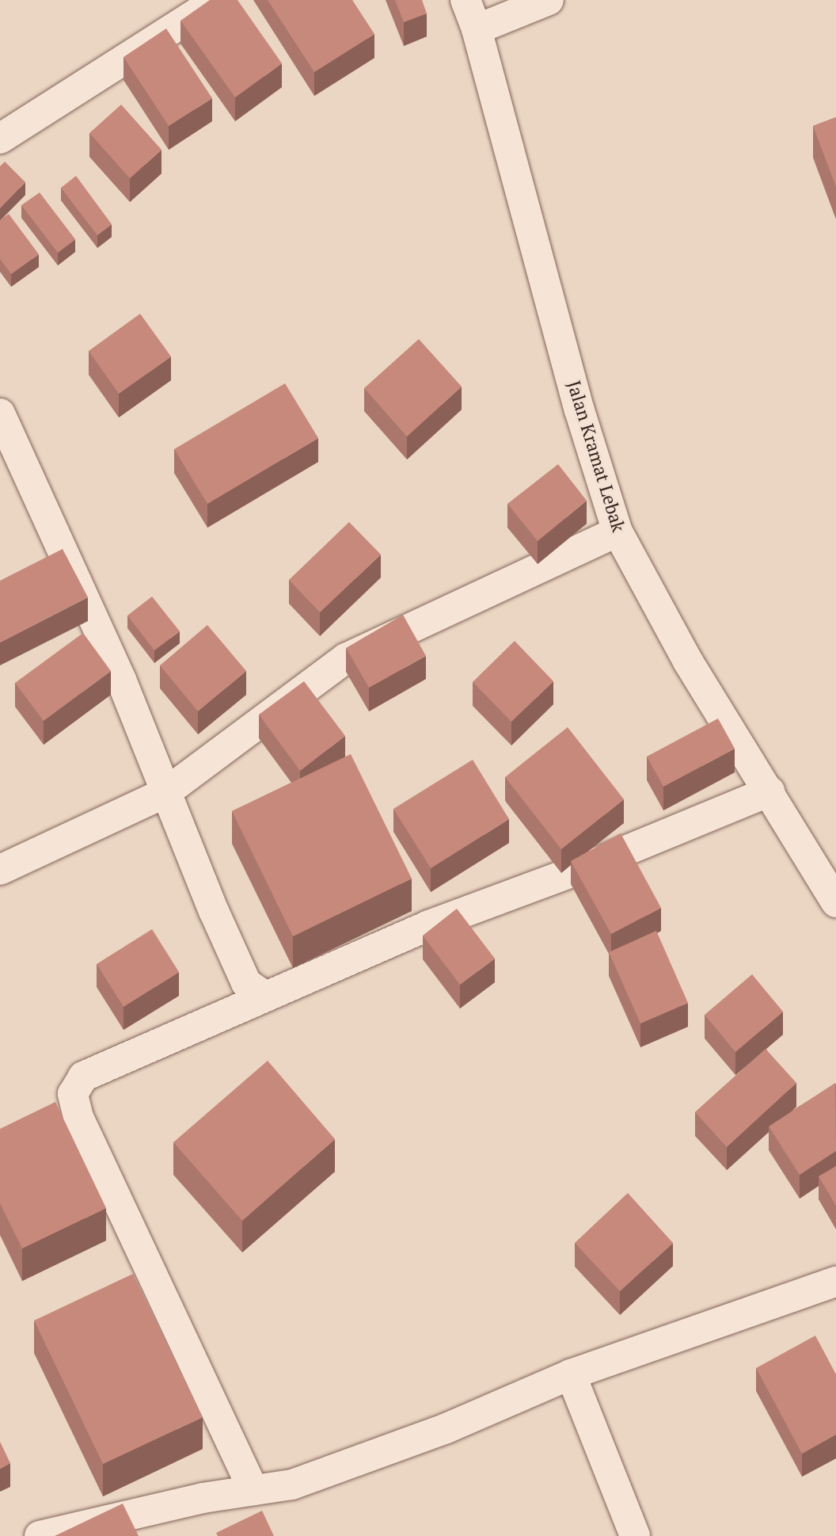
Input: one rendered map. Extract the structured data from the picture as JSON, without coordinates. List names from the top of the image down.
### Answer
{
  "streets": {
    "street": ["Jalan Kramat Lebak"]
  }
}
